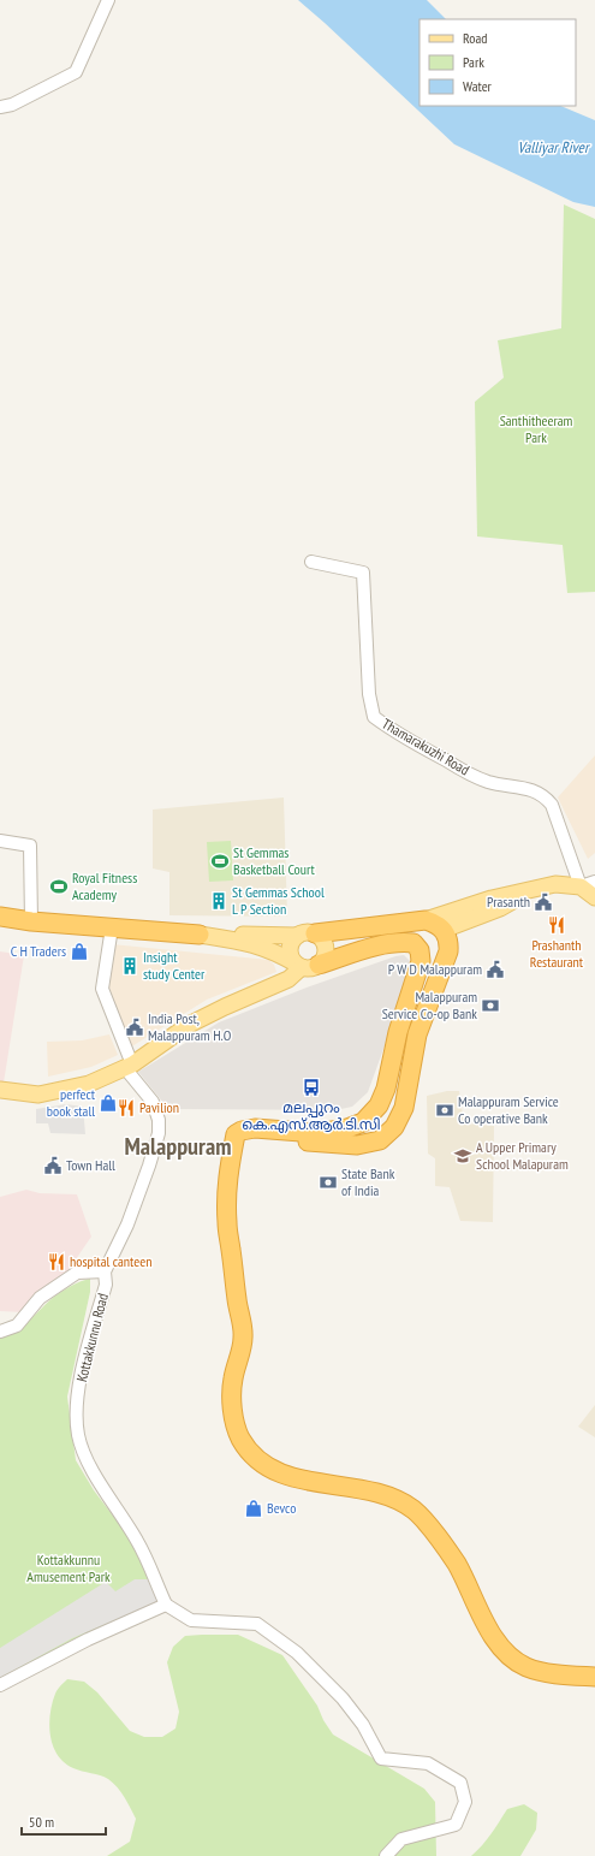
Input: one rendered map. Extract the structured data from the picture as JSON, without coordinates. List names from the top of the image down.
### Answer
{
  "streets": {
    "street": ["Thamarakuzhi Road", "Kottakkunnu Road"]
  },
  "districts": ["Malappuram"],
  "water": ["Valliyar River"],
  "parks": ["Santhitheeram Park", "Kottakkunnu Amusement Park"],
  "places": {
    "sports": ["St Gemmas Basketball Court", "Royal Fitness Academy"],
    "building": ["St Gemmas School L P Section", "Insight study Center"],
    "public building": [
      "Prasanth",
      "P W D Malappuram",
      "India Post, Malappuram H.O",
      "Town Hall"
    ],
    "restaurant": ["Prashanth Restaurant", "Pavilion", "hospital canteen"],
    "shop": ["C H Traders", "perfect book stall", "Bevco"],
    "bank": ["Malappuram Service Co-op Bank", "Malappuram Service Co operative Bank", "State Bank of India"],
    "bus stop": ["മലപ്പുറം കെ.എസ്.ആർ.ടി.സി"],
    "school or university": ["A Upper Primary School Malapuram"]
  },
  "legend": ["Road", "Park", "Water"],
  "scale_bar": "50 m"
}
